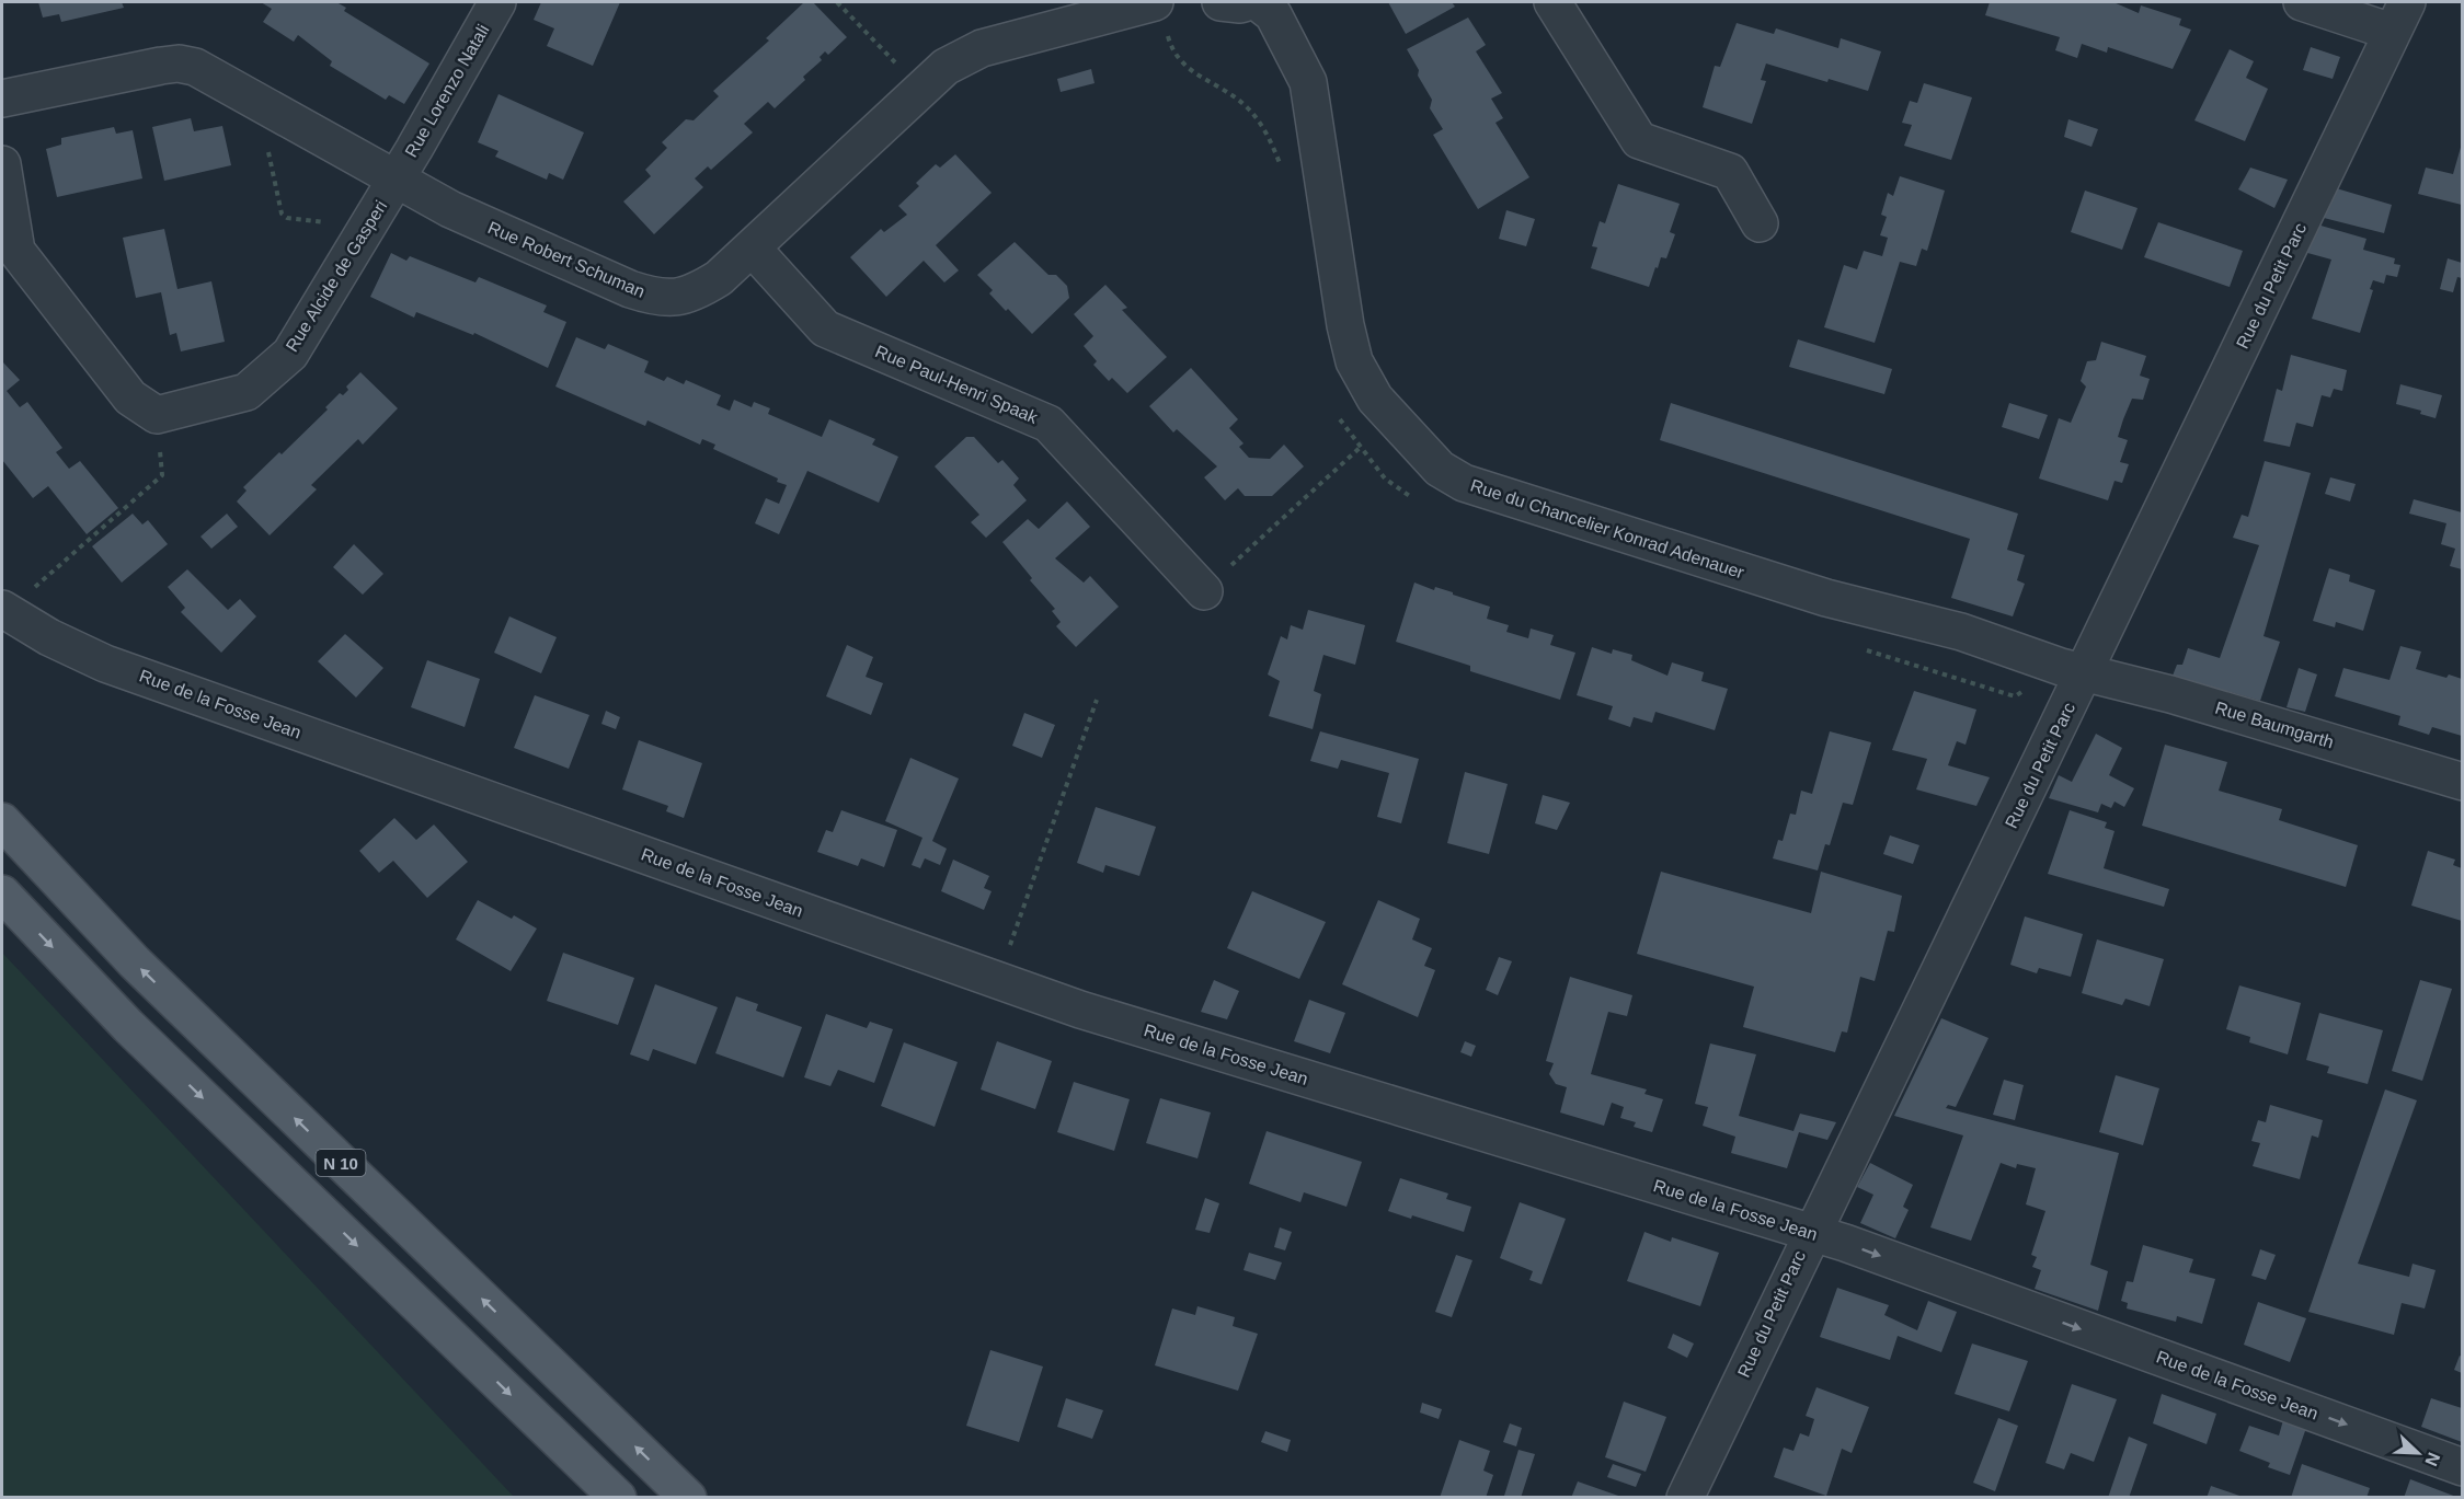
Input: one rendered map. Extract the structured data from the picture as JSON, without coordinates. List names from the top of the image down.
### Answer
{
  "streets": {
    "main road": ["N 10"],
    "street": [
      "Rue Lorenzo Natali",
      "Rue Robert Schuman",
      "Rue Alcide de Gasperi",
      "Rue du Petit Parc",
      "Rue Paul-Henri Spaak",
      "Rue du Chancelier Konrad Adenauer",
      "Rue de la Fosse Jean",
      "Rue Baumgarth"
    ]
  },
  "crossings": [
    ["Rue Lorenzo Natali", "Rue Robert Schuman"],
    ["Rue Lorenzo Natali", "Rue Alcide de Gasperi"],
    ["Rue Robert Schuman", "Rue Alcide de Gasperi"],
    ["Rue Robert Schuman", "Rue Paul-Henri Spaak"],
    ["Rue du Petit Parc", "Rue du Chancelier Konrad Adenauer"],
    ["Rue du Petit Parc", "Rue de la Fosse Jean"],
    ["Rue du Petit Parc", "Rue Baumgarth"],
    ["Rue du Chancelier Konrad Adenauer", "Rue Baumgarth"]
  ],
  "north": "bottom right"
}
